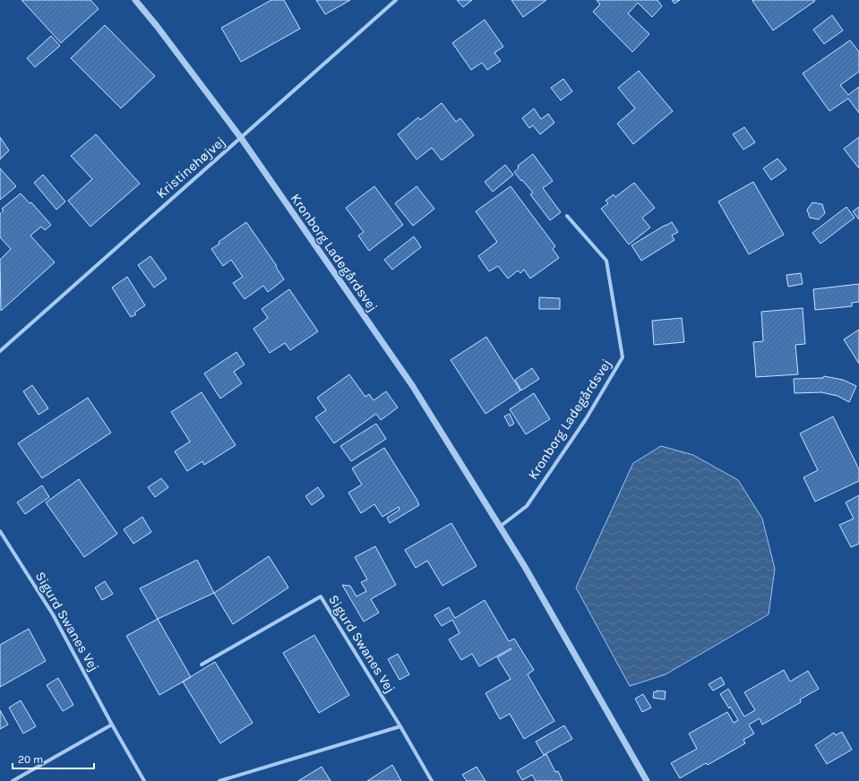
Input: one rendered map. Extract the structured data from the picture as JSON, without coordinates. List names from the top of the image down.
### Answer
{
  "streets": {
    "street": ["Kristinehøjvej", "Kronborg Ladegårdsvej", "Sigurd Swanes Vej"]
  },
  "crossings": [
    ["Kristinehøjvej", "Kronborg Ladegårdsvej"]
  ],
  "scale_bar": "20 m"
}
